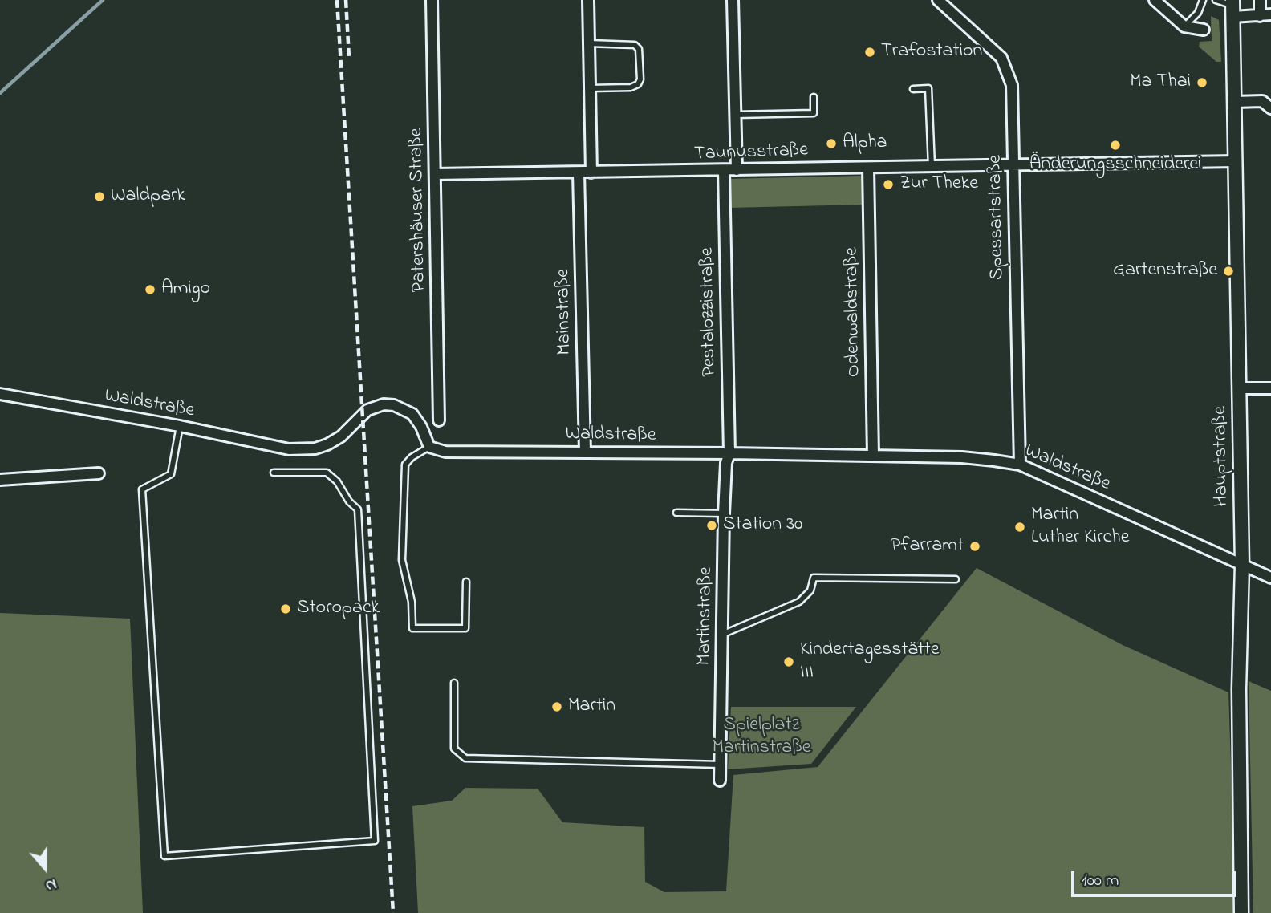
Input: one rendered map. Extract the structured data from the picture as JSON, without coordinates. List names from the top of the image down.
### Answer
{
  "streets": {
    "main road": ["Hauptstraße"],
    "street": [
      "Taunusstraße",
      "Patershäuser Straße",
      "Spessartstraße",
      "Mainstraße",
      "Pestalozzistraße",
      "Odenwaldstraße",
      "Waldstraße",
      "Martinstraße"
    ]
  },
  "crossings": [
    ["Taunusstraße", "Patershäuser Straße"],
    ["Taunusstraße", "Spessartstraße"],
    ["Taunusstraße", "Mainstraße"],
    ["Taunusstraße", "Pestalozzistraße"],
    ["Taunusstraße", "Odenwaldstraße"],
    ["Taunusstraße", "Hauptstraße"],
    ["Spessartstraße", "Waldstraße"],
    ["Mainstraße", "Waldstraße"],
    ["Pestalozzistraße", "Waldstraße"],
    ["Pestalozzistraße", "Martinstraße"],
    ["Odenwaldstraße", "Waldstraße"],
    ["Waldstraße", "Hauptstraße"],
    ["Waldstraße", "Martinstraße"]
  ],
  "parks": ["Spielplatz Martinstraße"],
  "places": [
    "Trafostation",
    "Ma Thai",
    "Alpha",
    "Änderungsschneiderei",
    "Zur Theke",
    "Waldpark",
    "Gartenstraße",
    "Amigo",
    "Station 30",
    "Martin Luther Kirche",
    "Pfarramt",
    "Storopack",
    "Kindertagesstätte III",
    "Martin"
  ],
  "scale_bar": "100 m",
  "north": "bottom"
}
